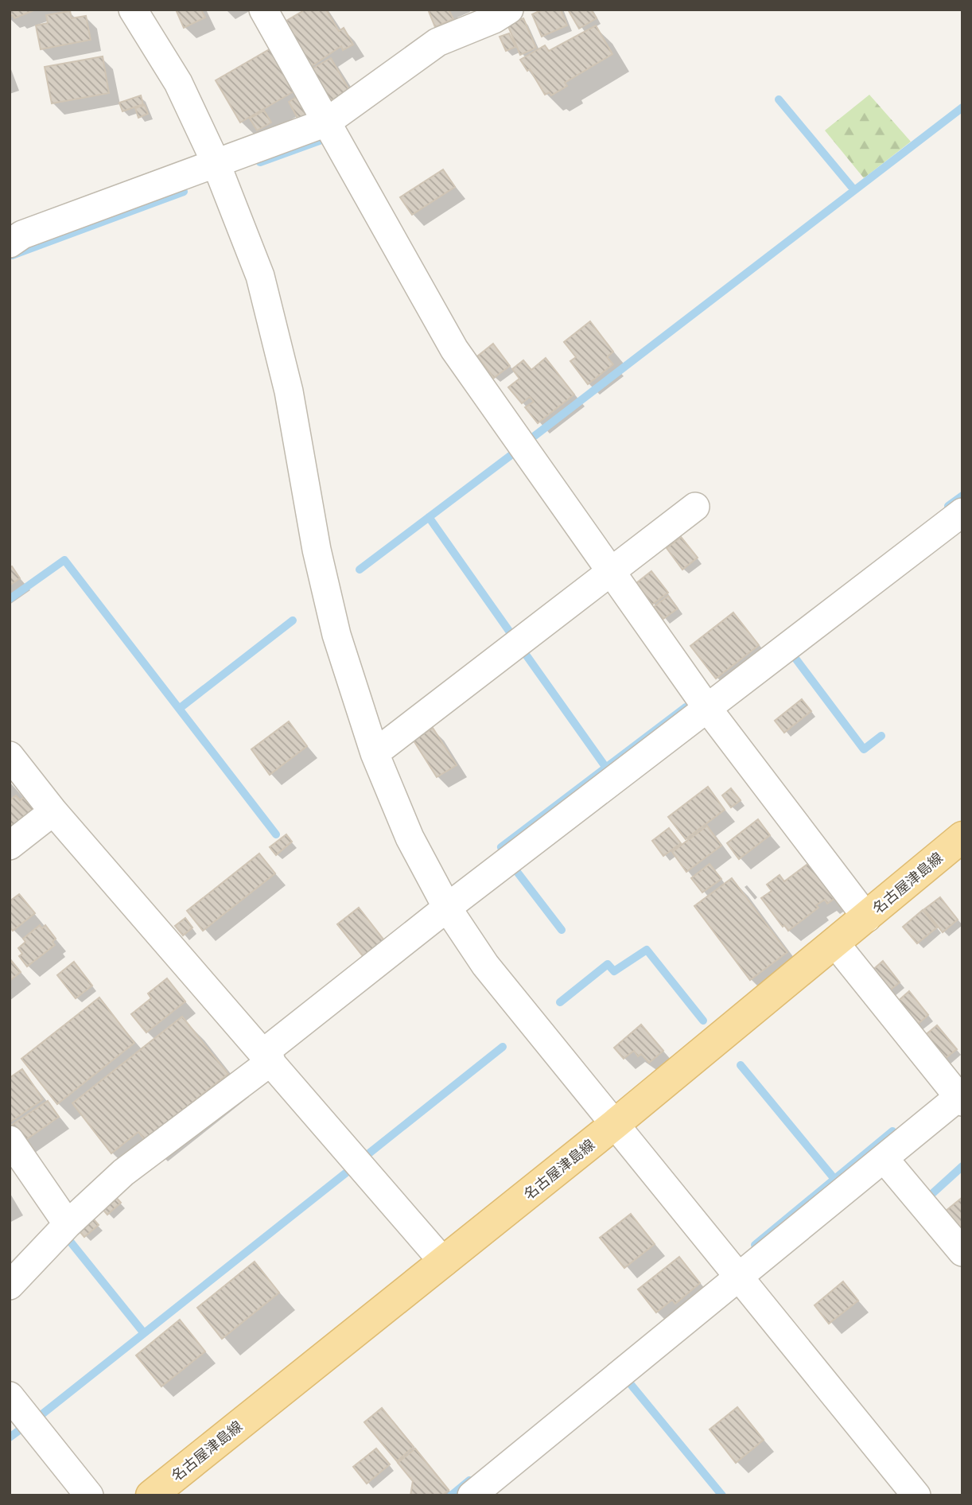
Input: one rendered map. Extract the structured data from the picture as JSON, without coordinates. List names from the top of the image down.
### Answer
{
  "streets": {
    "main road": ["名古屋津島線"]
  }
}
